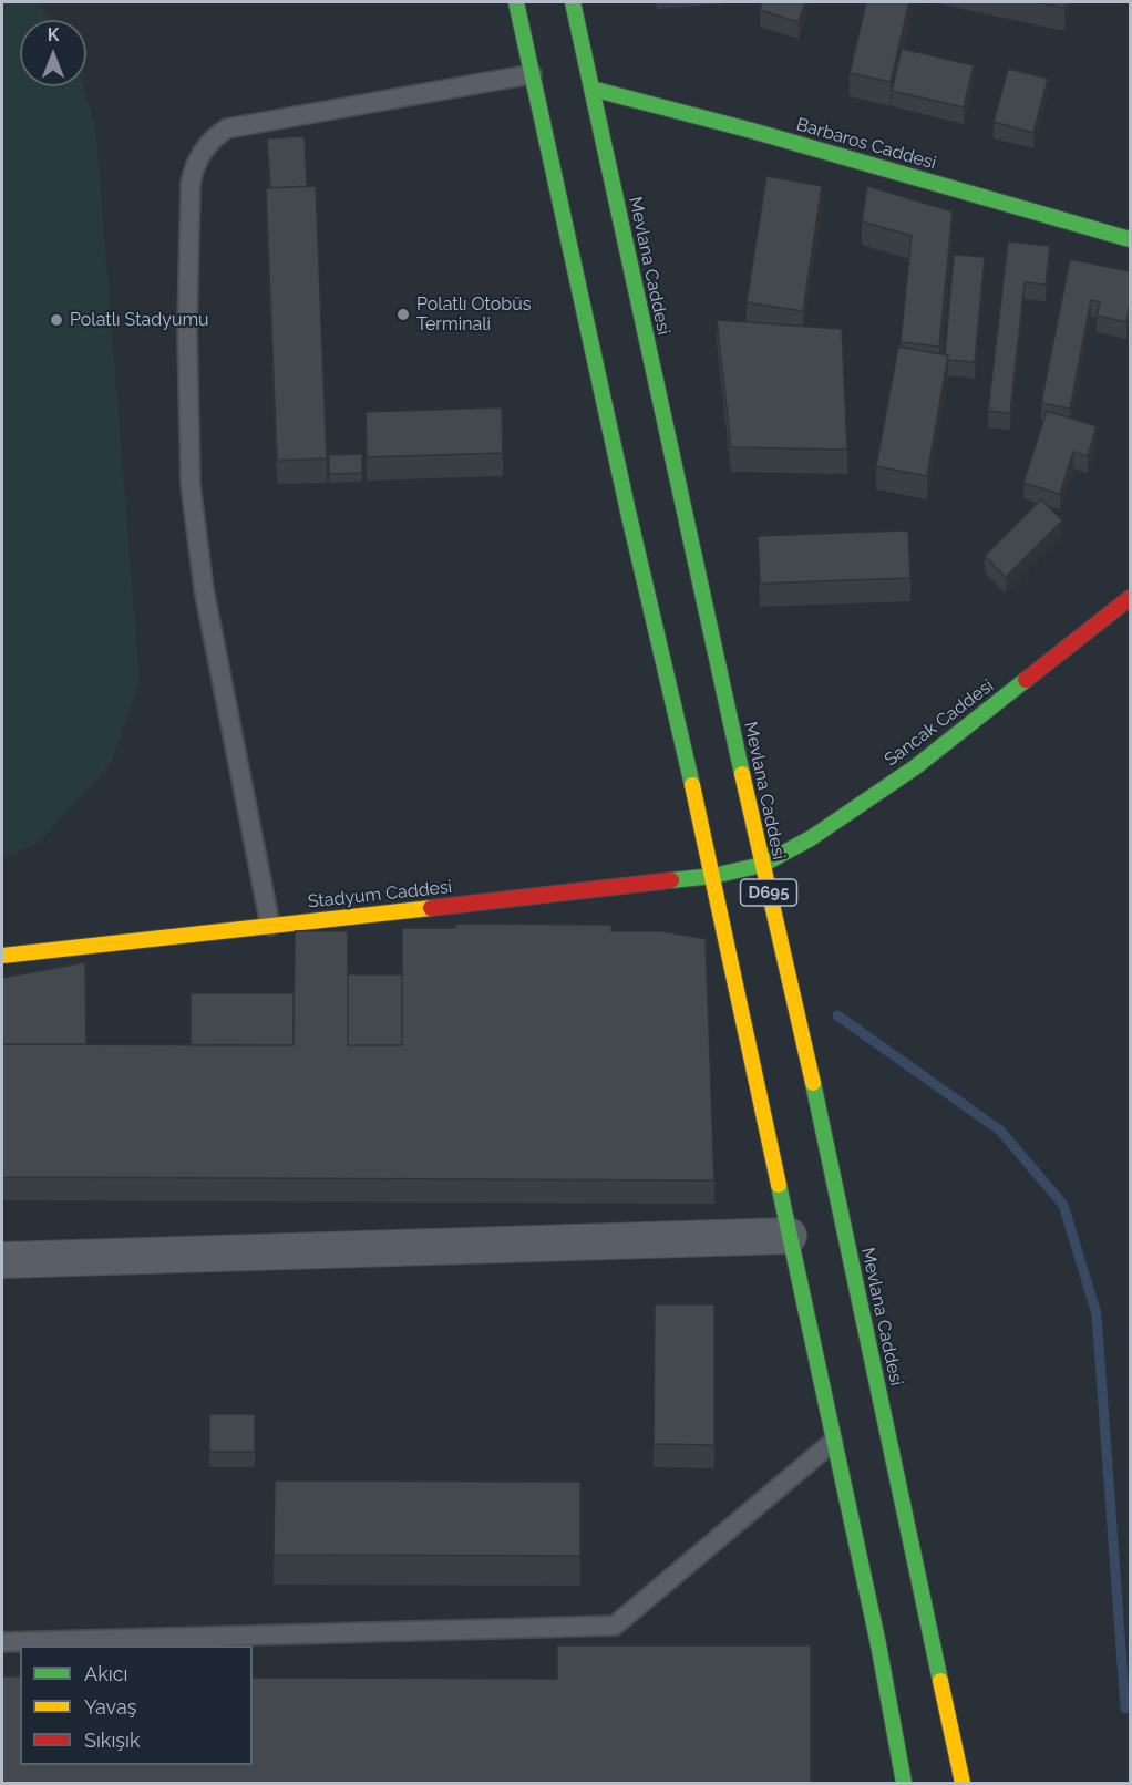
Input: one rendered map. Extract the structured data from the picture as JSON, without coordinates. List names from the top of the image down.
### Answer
{
  "streets": {
    "main road": [
      "Barbaros Caddesi",
      "Mevlana Caddesi",
      "Sancak Caddesi",
      "D695",
      "Stadyum Caddesi"
    ]
  },
  "crossings": [
    ["Barbaros Caddesi", "Mevlana Caddesi"],
    ["Mevlana Caddesi", "Sancak Caddesi"],
    ["Mevlana Caddesi", "Stadyum Caddesi"],
    ["Sancak Caddesi", "Stadyum Caddesi"],
    ["D695", "Stadyum Caddesi"]
  ],
  "places": ["Polatlı Otobüs Terminali", "Polatlı Stadyumu"],
  "legend": ["Akıcı", "Yavaş", "Sıkışık"],
  "north": "top"
}
